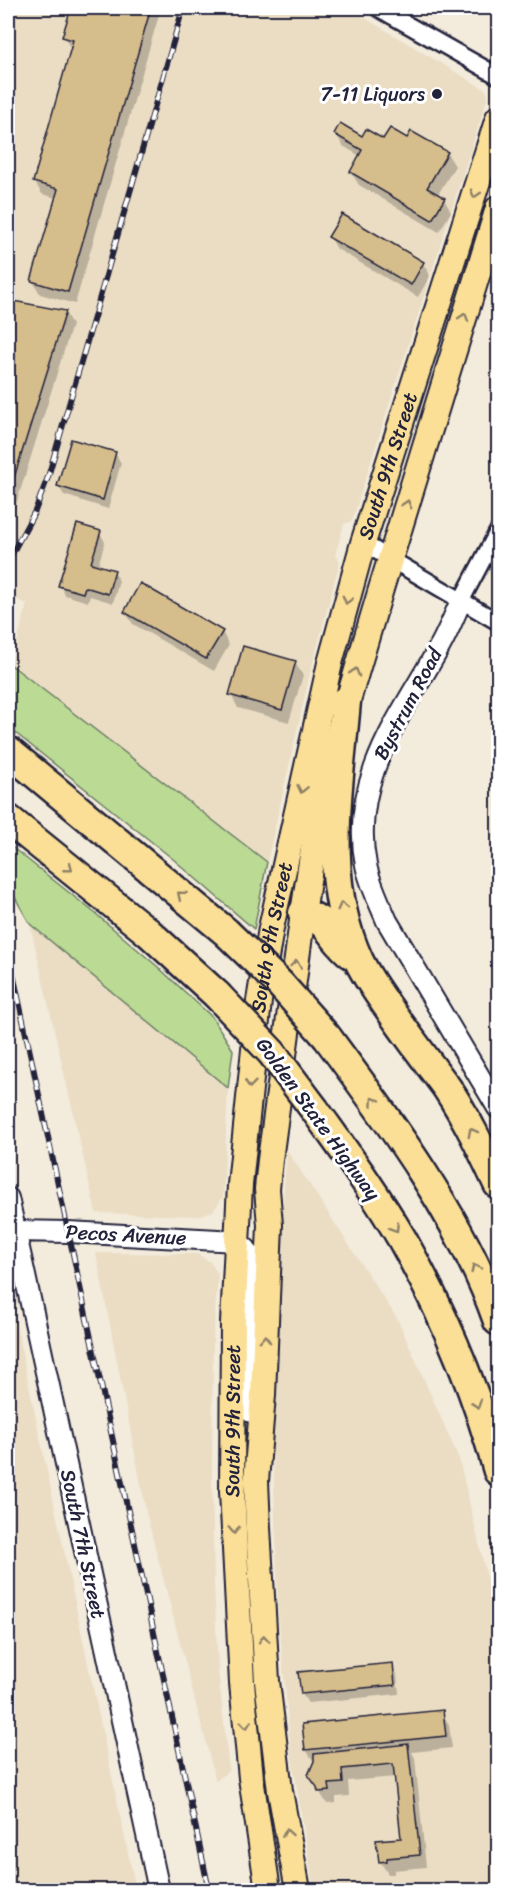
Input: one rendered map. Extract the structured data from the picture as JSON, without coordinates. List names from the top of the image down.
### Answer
{
  "streets": {
    "highway": ["Golden State Highway"],
    "main road": ["South 9th Street"],
    "street": ["Bystrum Road", "Pecos Avenue", "South 7th Street"]
  },
  "crossings": [
    ["South 9th Street", "Pecos Avenue"],
    ["Pecos Avenue", "South 7th Street"]
  ],
  "places": ["7-11 Liquors"]
}
